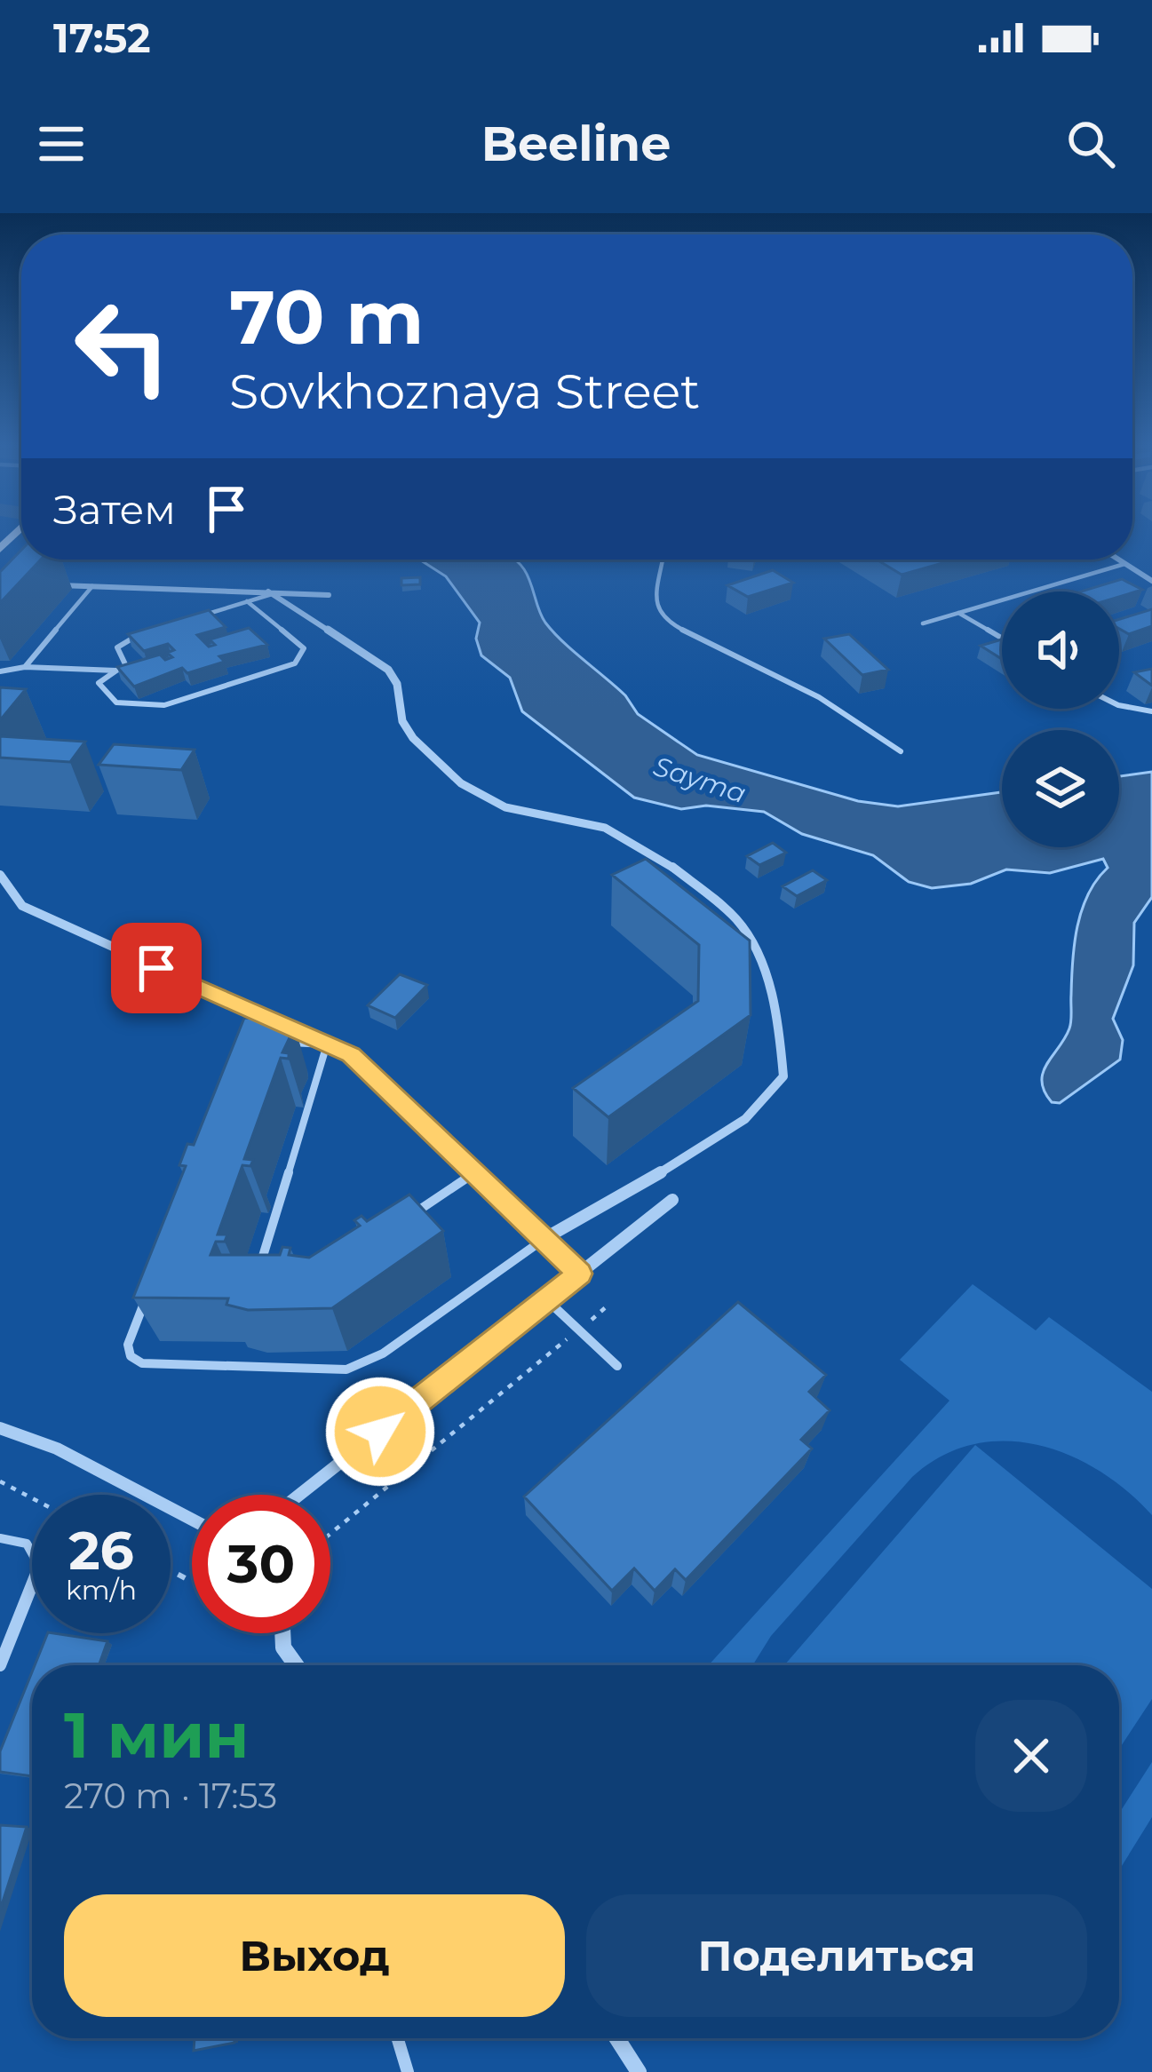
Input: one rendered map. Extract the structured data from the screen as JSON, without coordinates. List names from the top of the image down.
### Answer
{
  "water": ["Sayma"],
  "page": {
    "status": "17:52",
    "header": "Beeline",
    "turn": ["70 m", "Sovkhoznaya Street"],
    "then": "Затем",
    "speed": "26 km/h",
    "limit": "30",
    "heading": ["1 мин", "270 m · 17:53"],
    "buttons": ["Выход", "Поделиться"]
  }
}
